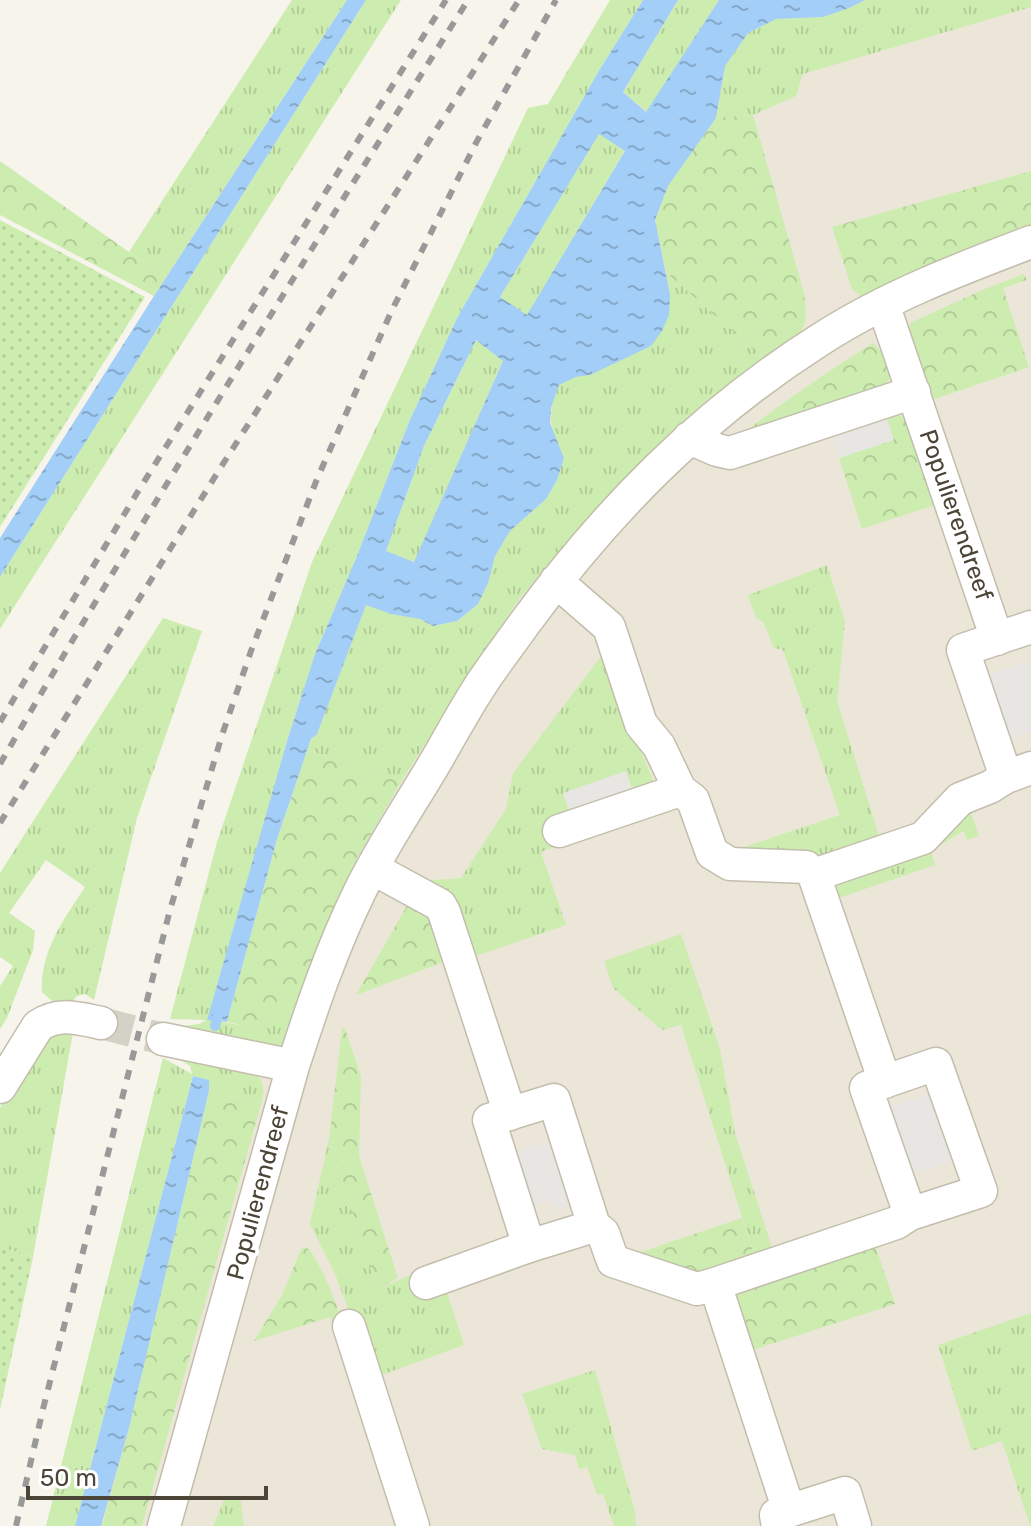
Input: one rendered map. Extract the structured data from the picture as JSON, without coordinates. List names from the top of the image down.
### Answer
{
  "streets": {
    "street": ["Populierendreef"]
  },
  "scale_bar": "50 m"
}
